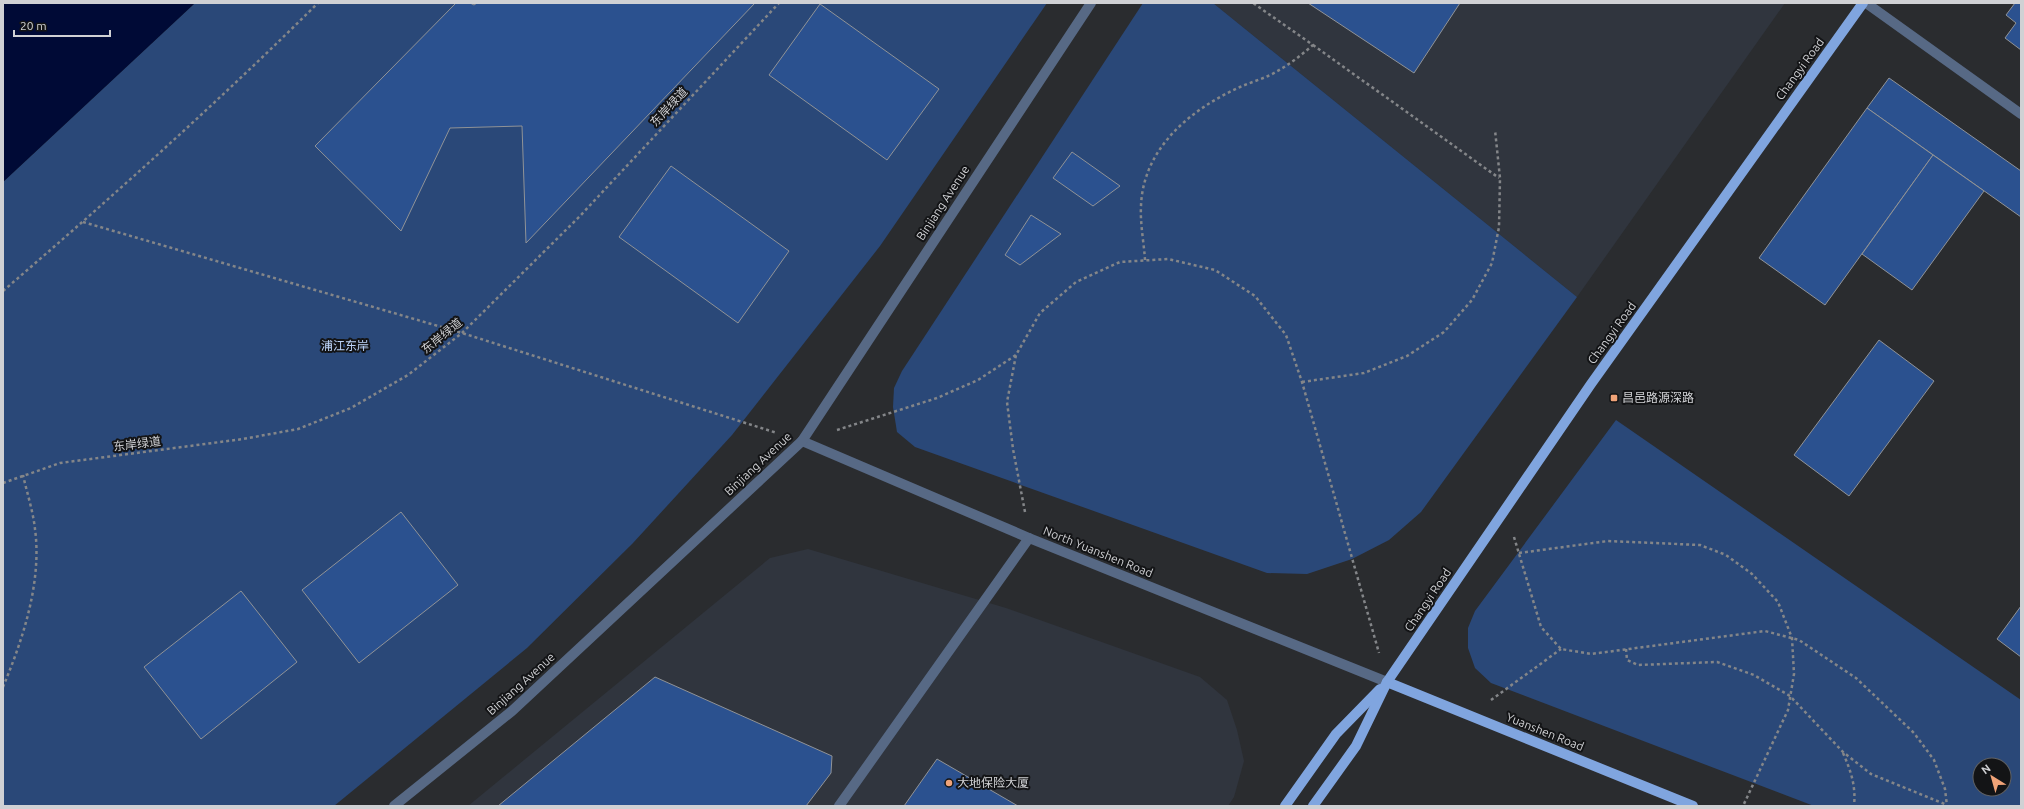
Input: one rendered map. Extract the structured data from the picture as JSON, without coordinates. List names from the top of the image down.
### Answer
{
  "streets": {
    "main road": ["Changyi Road", "Yuanshen Road"],
    "street": ["Binjiang Avenue", "North Yuanshen Road"],
    "path": ["东岸绿道"]
  },
  "crossings": [
    ["Changyi Road", "North Yuanshen Road"],
    ["Changyi Road", "Yuanshen Road"],
    ["Binjiang Avenue", "North Yuanshen Road"],
    ["North Yuanshen Road", "Yuanshen Road"]
  ],
  "parks": ["浦江东岸"],
  "places": {
    "transit": ["昌邑路源深路"],
    "other": ["大地保险大厦"]
  },
  "scale_bar": "20 m",
  "north": "top left"
}
